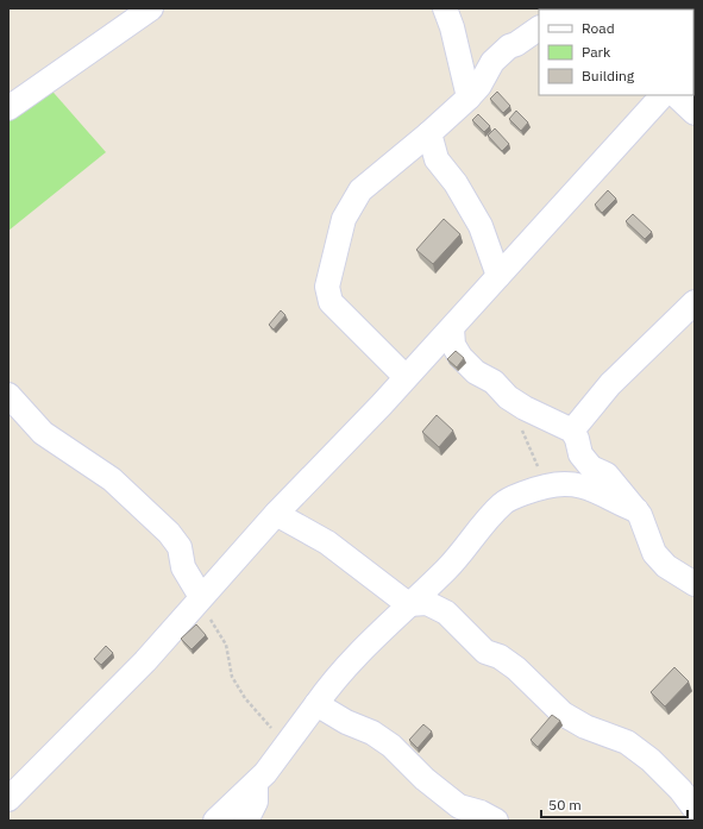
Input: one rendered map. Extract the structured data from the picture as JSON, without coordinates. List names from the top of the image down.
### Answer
{
  "legend": ["Road", "Park", "Building"],
  "scale_bar": "50 m"
}
